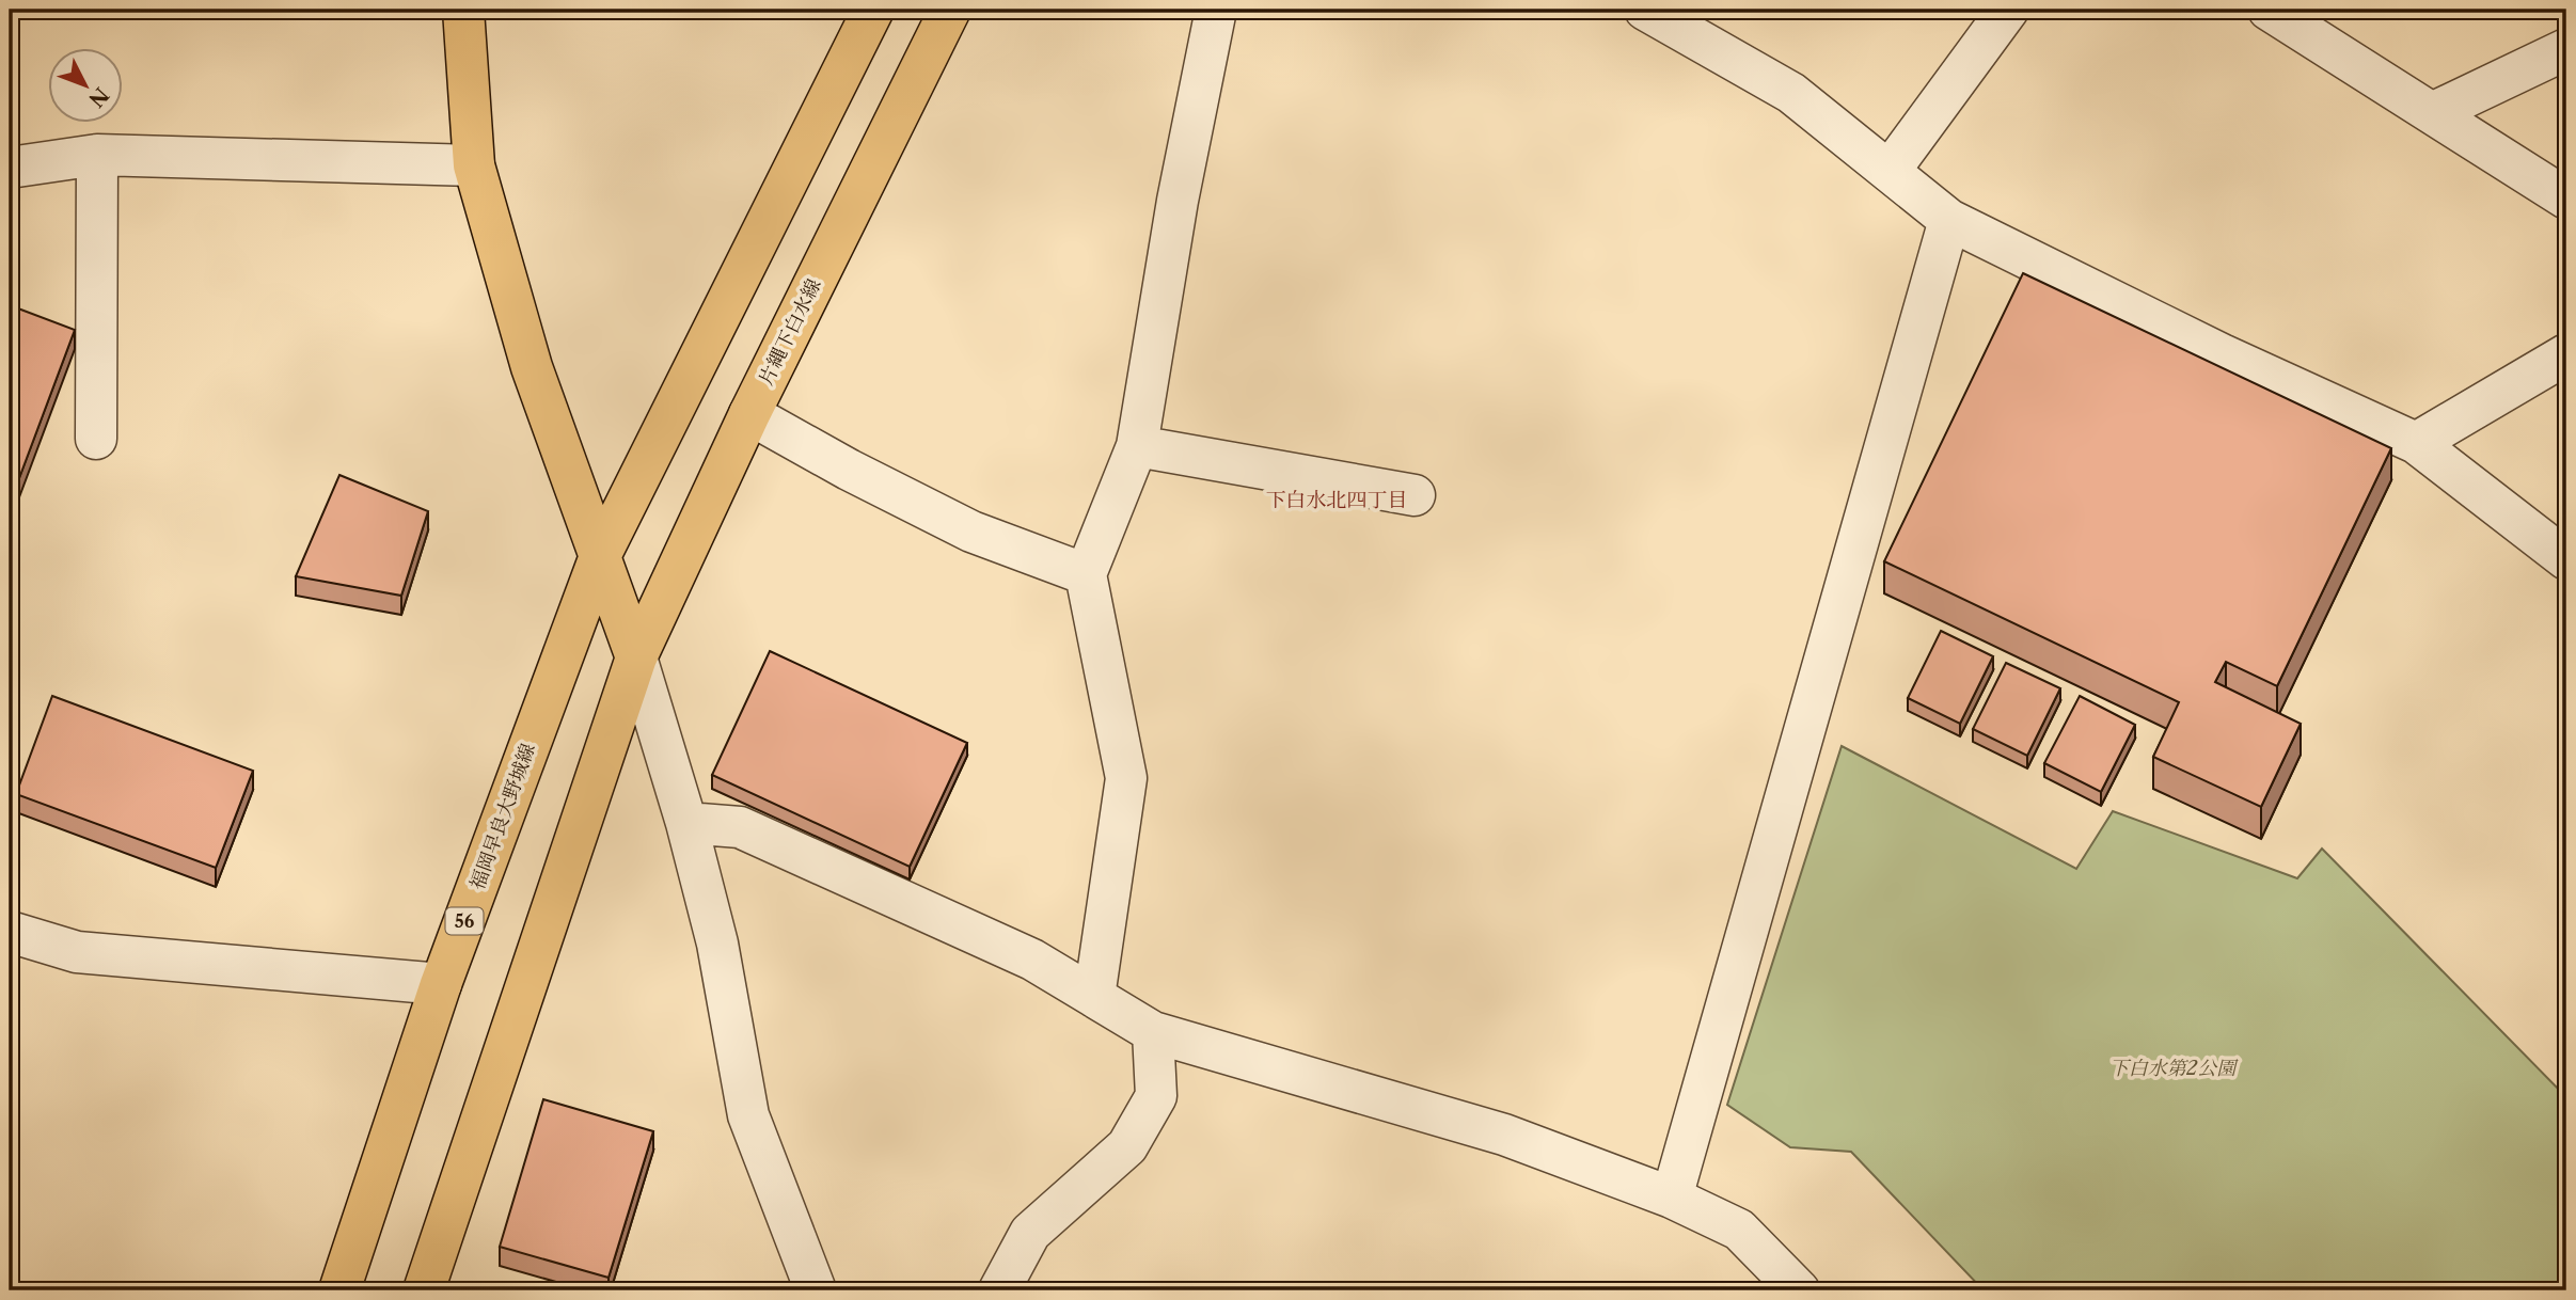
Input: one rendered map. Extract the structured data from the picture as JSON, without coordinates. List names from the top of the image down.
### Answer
{
  "streets": {
    "main road": ["片縄下白水線", "福岡早良大野城線", "56"]
  },
  "districts": ["下白水北四丁目"],
  "parks": ["下白水第2公園"],
  "north": "bottom right"
}
